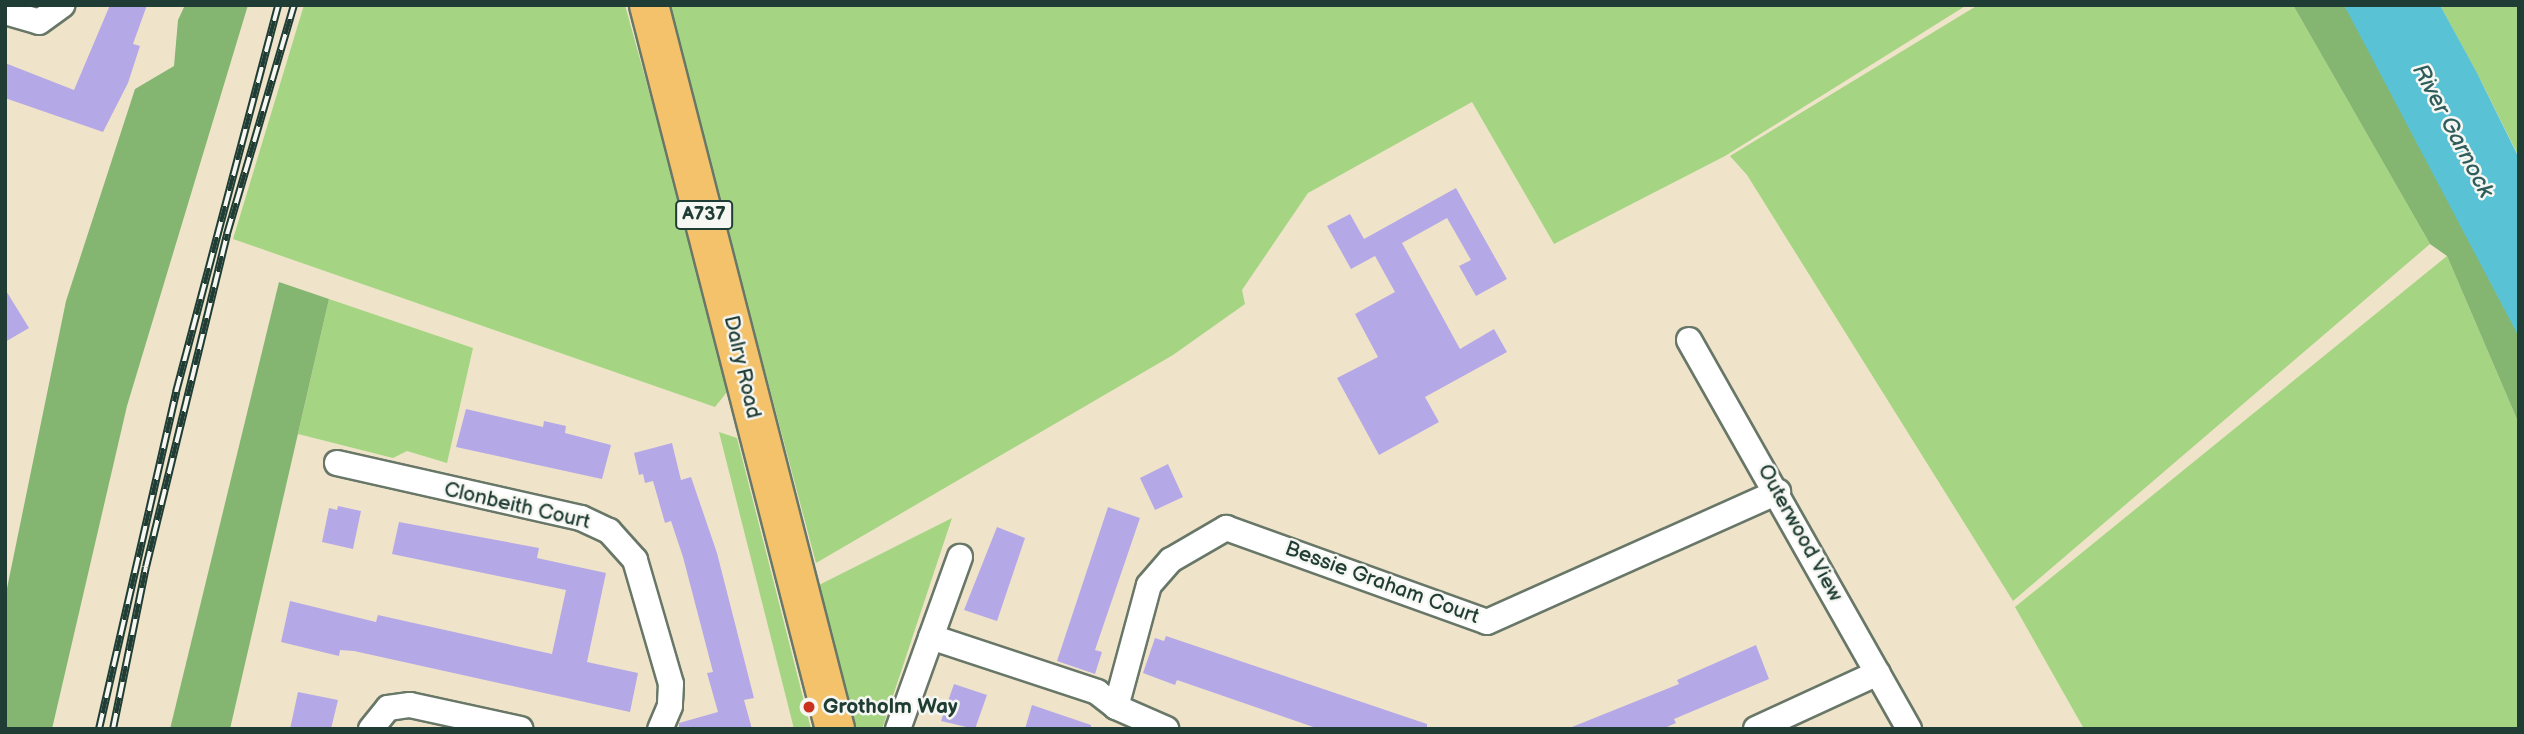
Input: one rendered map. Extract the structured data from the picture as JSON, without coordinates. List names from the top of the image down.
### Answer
{
  "streets": {
    "highway": ["A737", "Dalry Road"],
    "street": ["Clonbeith Court", "Outerwood View", "Bessie Graham Court"]
  },
  "crossings": [
    ["Outerwood View", "Bessie Graham Court"]
  ],
  "water": ["River Garnock"],
  "places": ["Grotholm Way"]
}
